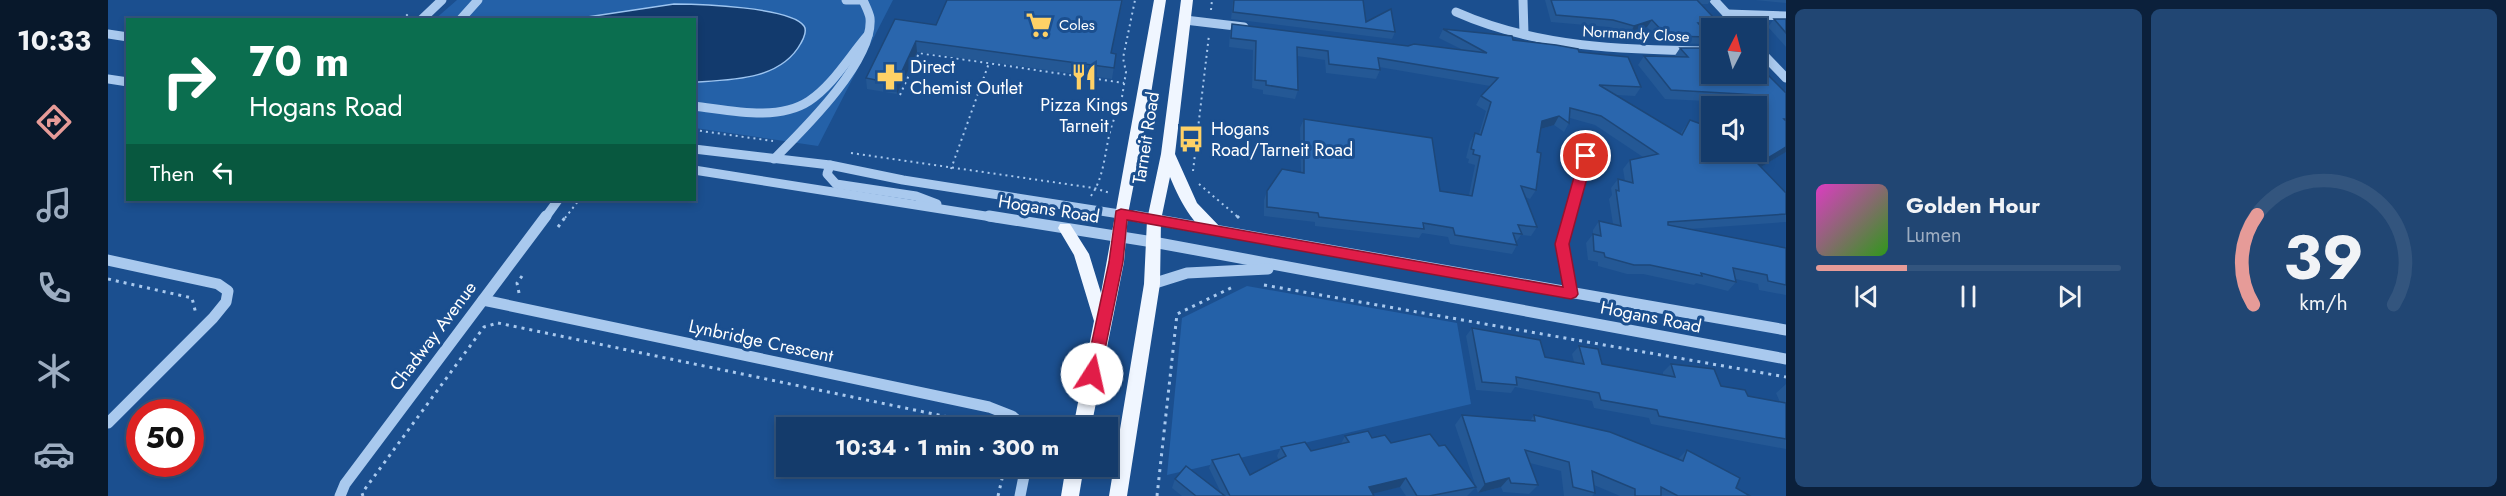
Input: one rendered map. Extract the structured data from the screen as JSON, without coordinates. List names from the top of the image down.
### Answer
{
  "streets": {
    "main road": ["Tarneit Road"],
    "street": [
      "Normandy Close",
      "Hogans Road",
      "Chadway Avenue",
      "Lynbridge Crescent"
    ]
  },
  "crossings": [
    ["Tarneit Road", "Hogans Road"],
    ["Chadway Avenue", "Lynbridge Crescent"]
  ],
  "places": {
    "supermarket": ["Coles"],
    "pharmacy": ["Direct Chemist Outlet"],
    "restaurant": ["Pizza Kings Tarneit"],
    "bus stop": ["Hogans Road/Tarneit Road"]
  },
  "north": "top",
  "page": {
    "tabs": "10:33",
    "turn": ["70 m", "Hogans Road"],
    "then": "Then",
    "song": ["Golden Hour", "Lumen"],
    "limit": "50",
    "trip": "10:34 · 1 min · 300 m",
    "gauge": ["39", "km/h"]
  }
}
